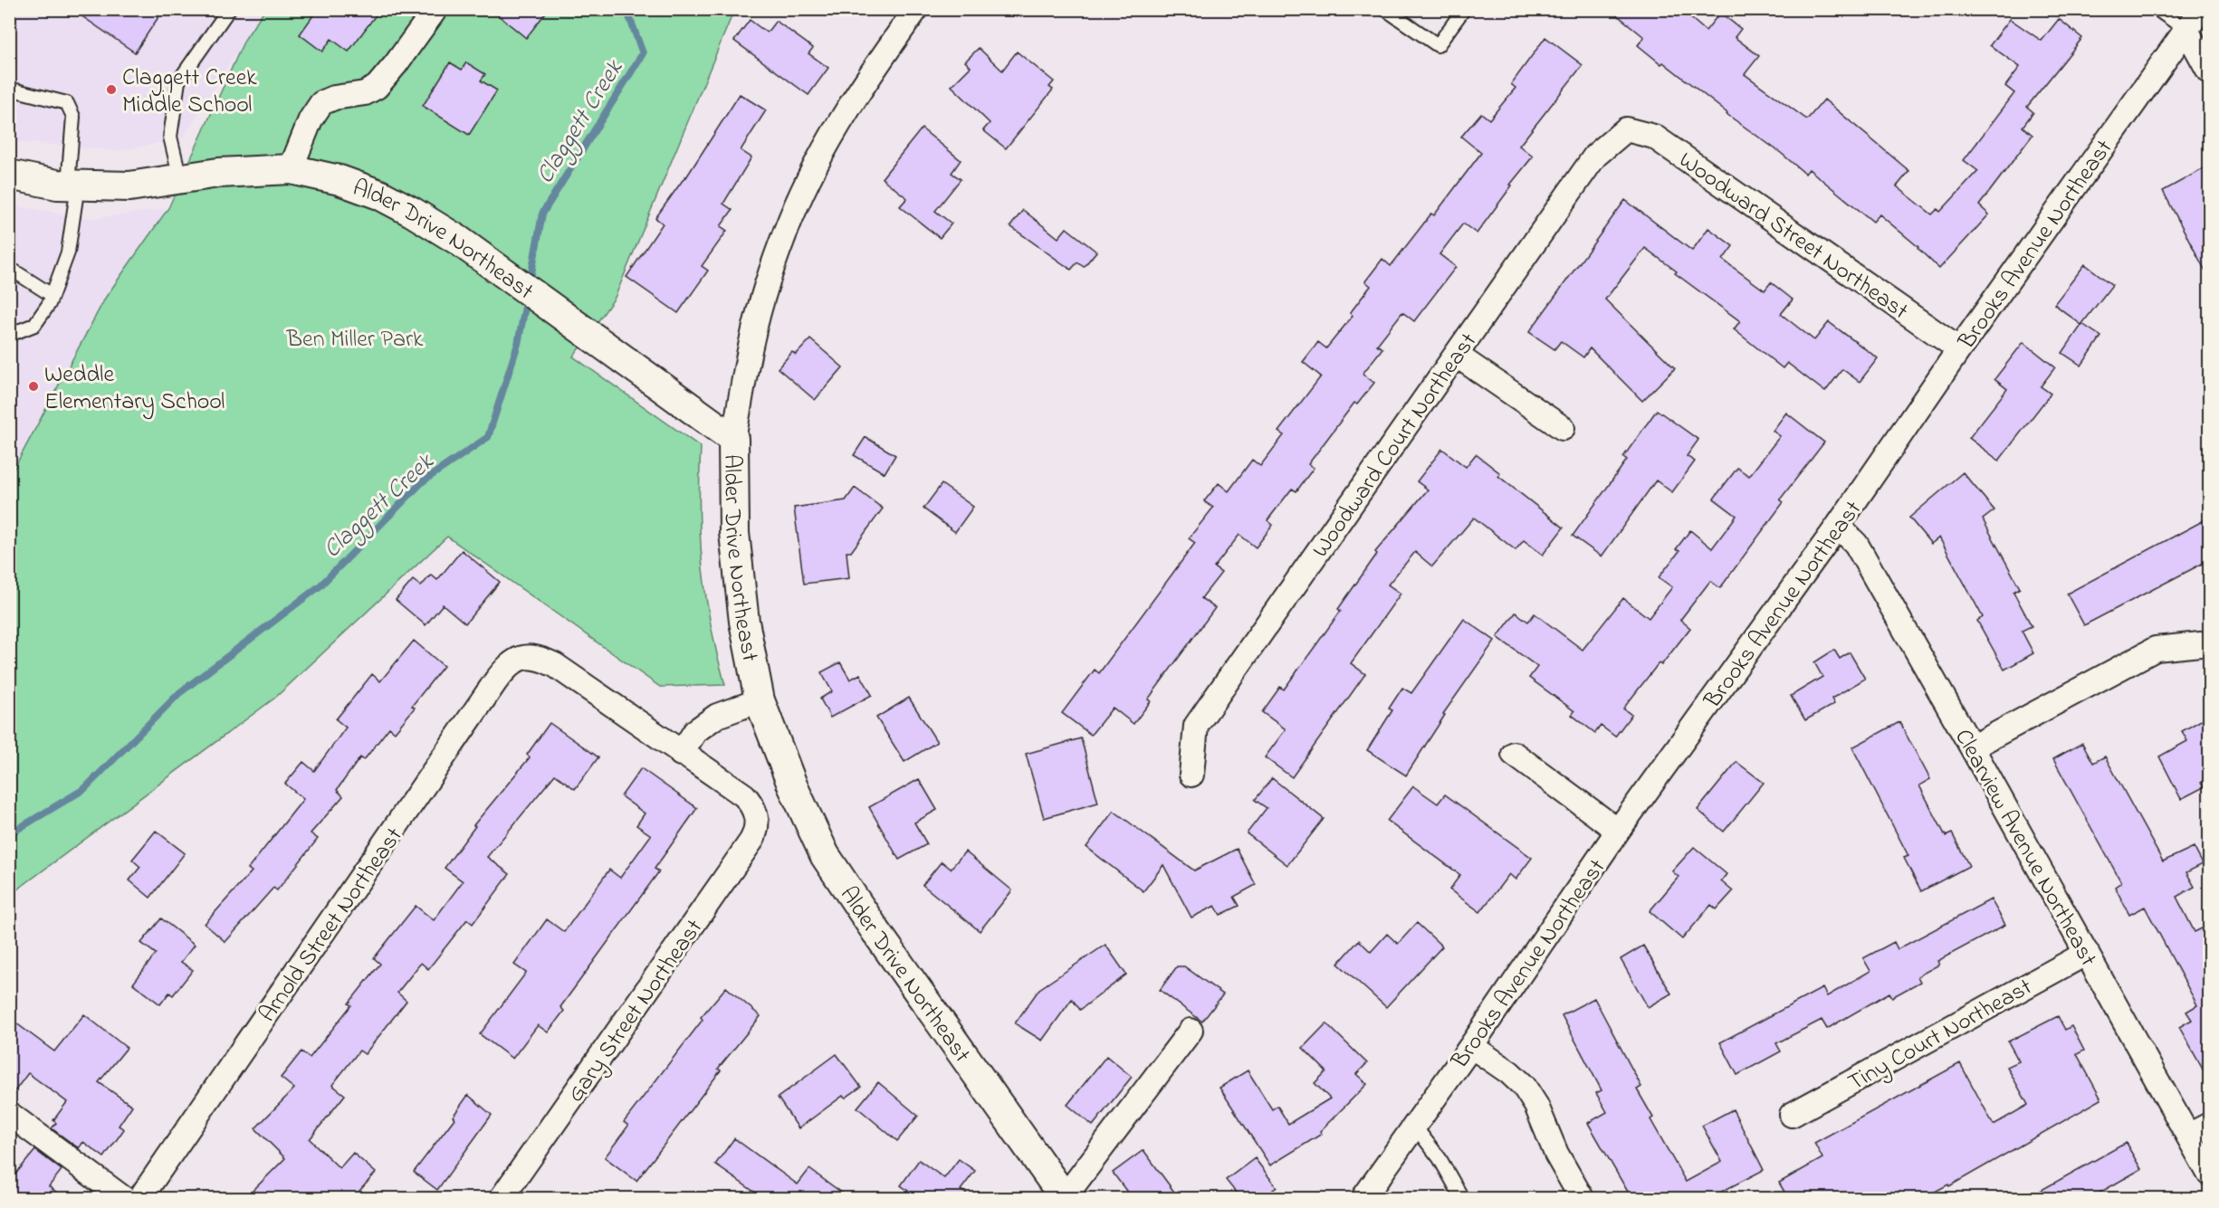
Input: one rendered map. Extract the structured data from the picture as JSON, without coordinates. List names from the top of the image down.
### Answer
{
  "streets": {
    "street": [
      "Woodward Street Northeast",
      "Alder Drive Northeast",
      "Brooks Avenue Northeast",
      "Woodward Court Northeast",
      "Clearview Avenue Northeast",
      "Arnold Street Northeast",
      "Gary Street Northeast",
      "Tiny Court Northeast"
    ]
  },
  "crossings": [
    ["Woodward Street Northeast", "Brooks Avenue Northeast"],
    ["Woodward Street Northeast", "Woodward Court Northeast"],
    ["Brooks Avenue Northeast", "Clearview Avenue Northeast"],
    ["Clearview Avenue Northeast", "Tiny Court Northeast"],
    ["Arnold Street Northeast", "Gary Street Northeast"]
  ],
  "water": ["Claggett Creek"],
  "parks": ["Ben Miller Park"],
  "places": ["Claggett Creek Middle School", "Weddle Elementary School"]
}
